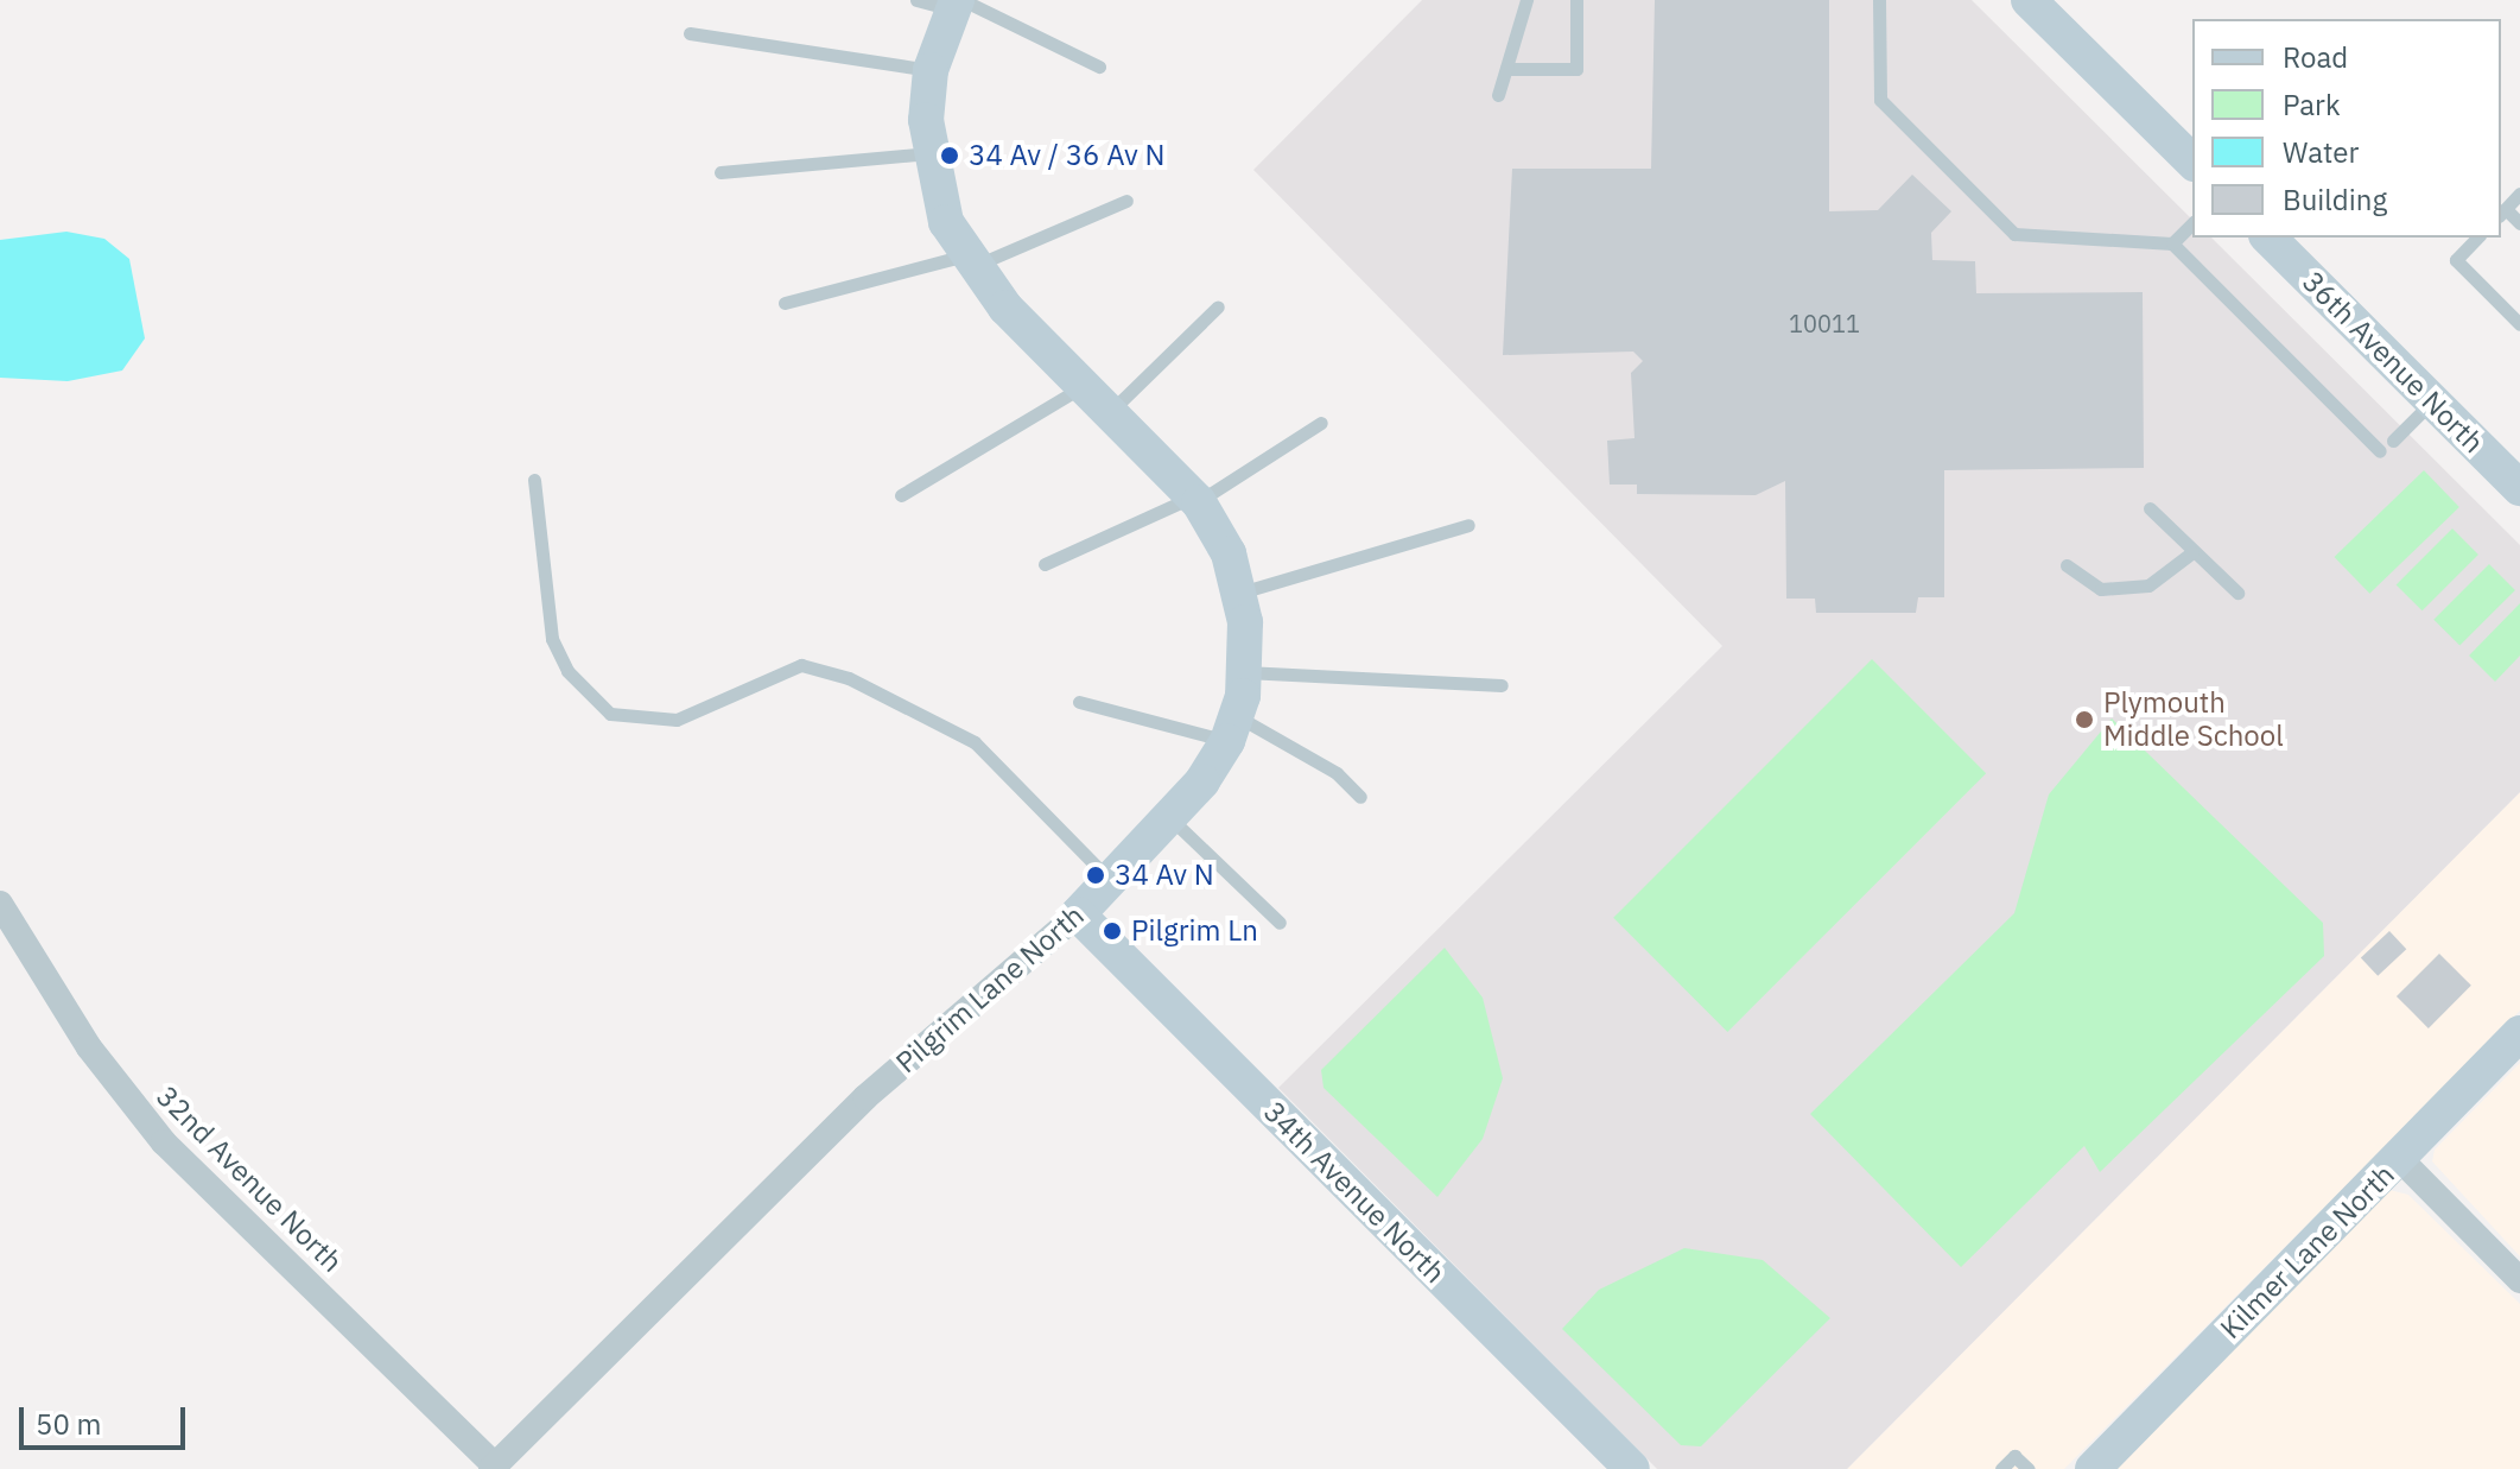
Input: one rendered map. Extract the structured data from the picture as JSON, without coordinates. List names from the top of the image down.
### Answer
{
  "streets": {
    "street": [
      "36th Avenue North",
      "Pilgrim Lane North",
      "32nd Avenue North",
      "34th Avenue North",
      "Kilmer Lane North"
    ]
  },
  "crossings": [
    ["Pilgrim Lane North", "32nd Avenue North"],
    ["Pilgrim Lane North", "34th Avenue North"]
  ],
  "places": [
    "34 Av / 36 Av N",
    "Plymouth Middle School",
    "34 Av N",
    "Pilgrim Ln"
  ],
  "house_numbers": ["10011"],
  "legend": [
    "Road",
    "Park",
    "Water",
    "Building"
  ],
  "scale_bar": "50 m"
}
